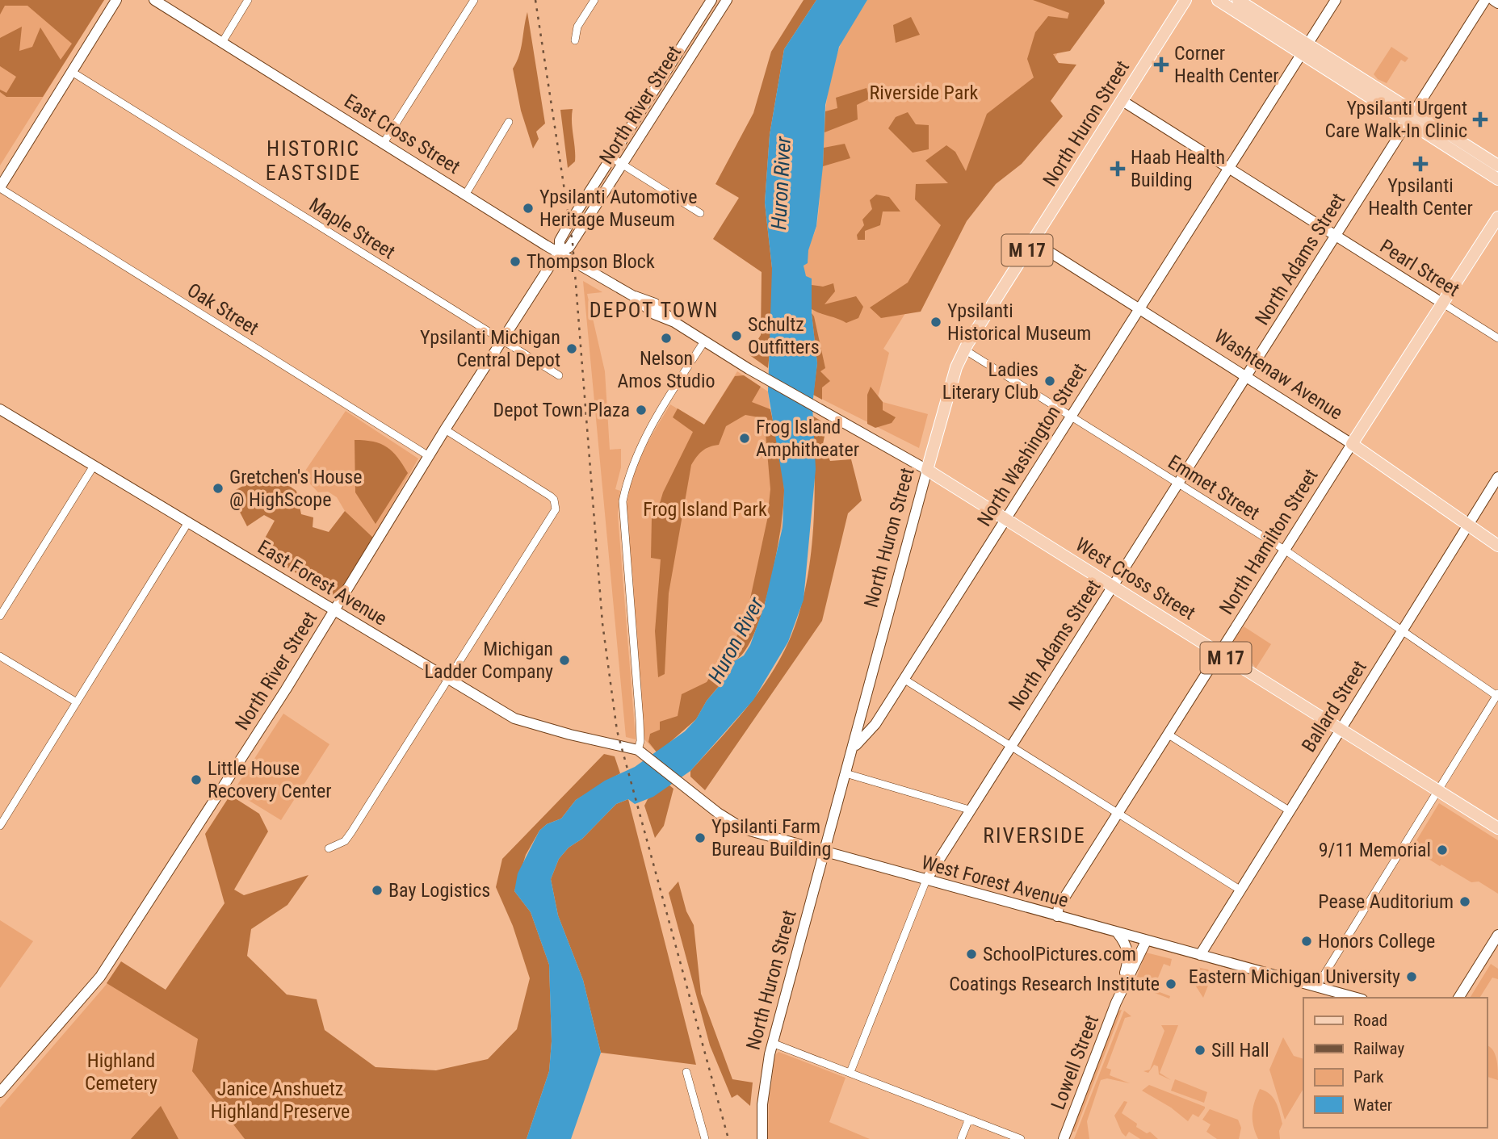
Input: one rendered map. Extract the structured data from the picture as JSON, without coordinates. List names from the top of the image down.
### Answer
{
  "streets": {
    "main road": [
      "North Huron Street",
      "M 17",
      "Washtenaw Avenue",
      "North Hamilton Street",
      "West Cross Street"
    ],
    "street": [
      "North River Street",
      "East Cross Street",
      "Maple Street",
      "North Adams Street",
      "Pearl Street",
      "Oak Street",
      "North Washington Street",
      "Emmet Street",
      "East Forest Avenue",
      "Ballard Street",
      "West Forest Avenue",
      "Lowell Street"
    ]
  },
  "crossings": [
    ["North River Street", "East Cross Street"],
    ["North River Street", "Maple Street"],
    ["North River Street", "Oak Street"],
    ["North River Street", "East Forest Avenue"],
    ["North Huron Street", "Pearl Street"],
    ["North Huron Street", "Washtenaw Avenue"],
    ["North Huron Street", "North Washington Street"],
    ["North Huron Street", "Emmet Street"],
    ["North Huron Street", "West Cross Street"],
    ["North Huron Street", "West Forest Avenue"],
    ["East Cross Street", "West Cross Street"],
    ["North Adams Street", "Pearl Street"],
    ["North Adams Street", "Washtenaw Avenue"],
    ["North Adams Street", "Emmet Street"],
    ["North Adams Street", "West Cross Street"],
    ["North Adams Street", "West Forest Avenue"],
    ["Pearl Street", "North Washington Street"],
    ["Pearl Street", "North Hamilton Street"],
    ["Washtenaw Avenue", "North Washington Street"],
    ["Washtenaw Avenue", "North Hamilton Street"],
    ["Washtenaw Avenue", "Ballard Street"],
    ["North Washington Street", "Emmet Street"],
    ["North Washington Street", "West Cross Street"],
    ["Emmet Street", "North Hamilton Street"],
    ["Emmet Street", "Ballard Street"],
    ["North Hamilton Street", "West Cross Street"],
    ["North Hamilton Street", "West Forest Avenue"],
    ["West Cross Street", "Ballard Street"],
    ["East Forest Avenue", "West Forest Avenue"],
    ["Ballard Street", "West Forest Avenue"],
    ["West Forest Avenue", "Lowell Street"]
  ],
  "districts": ["HISTORIC EASTSIDE", "DEPOT TOWN", "RIVERSIDE"],
  "water": ["Huron River"],
  "parks": [
    "Riverside Park",
    "Frog Island Park",
    "Highland Cemetery",
    "Janice Anshuetz Highland Preserve"
  ],
  "places": {
    "health": [
      "Corner Health Center",
      "Ypsilanti Urgent Care Walk-In Clinic",
      "Ypsilanti Health Center",
      "Haab Health Building"
    ],
    "other": [
      "Ypsilanti Automotive Heritage Museum",
      "Thompson Block",
      "Ypsilanti Historical Museum",
      "Schultz Outfitters",
      "Nelson Amos Studio",
      "Ypsilanti Michigan Central Depot",
      "Ladies Literary Club",
      "Depot Town Plaza",
      "Frog Island Amphitheater",
      "Gretchen's House @ HighScope",
      "Michigan Ladder Company",
      "Little House Recovery Center",
      "Ypsilanti Farm Bureau Building",
      "9/11 Memorial",
      "Bay Logistics",
      "Pease Auditorium",
      "Honors College",
      "SchoolPictures.com",
      "Eastern Michigan University",
      "Coatings Research Institute",
      "Sill Hall"
    ]
  },
  "legend": [
    "Road",
    "Railway",
    "Park",
    "Water"
  ]
}
